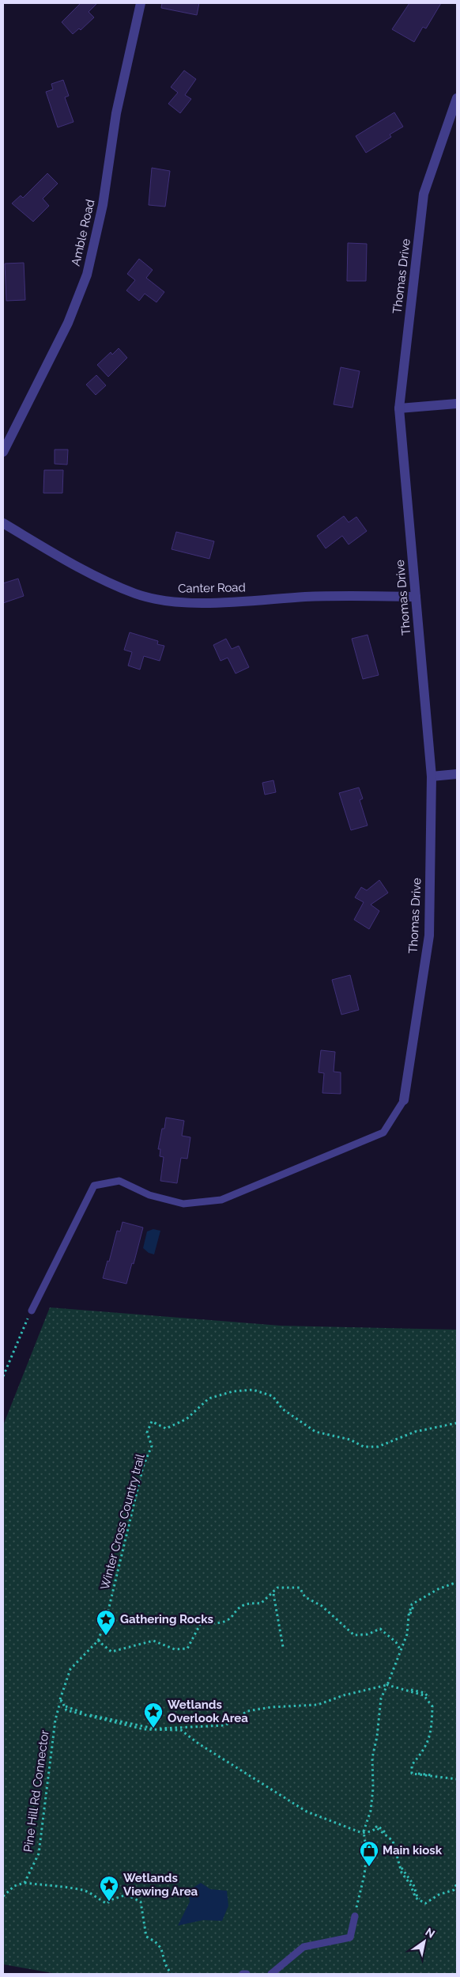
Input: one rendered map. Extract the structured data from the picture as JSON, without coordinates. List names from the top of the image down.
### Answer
{
  "streets": {
    "street": ["Amble Road", "Thomas Drive", "Canter Road"],
    "path": ["Winter Cross Country trail", "Pine Hill Rd Connector"]
  },
  "crossings": [
    ["Thomas Drive", "Canter Road"],
    ["Winter Cross Country trail", "Pine Hill Rd Connector"]
  ],
  "places": {
    "place": ["Gathering Rocks", "Wetlands Overlook Area", "Wetlands Viewing Area"],
    "shop": ["Main kiosk"]
  },
  "north": "top right"
}
